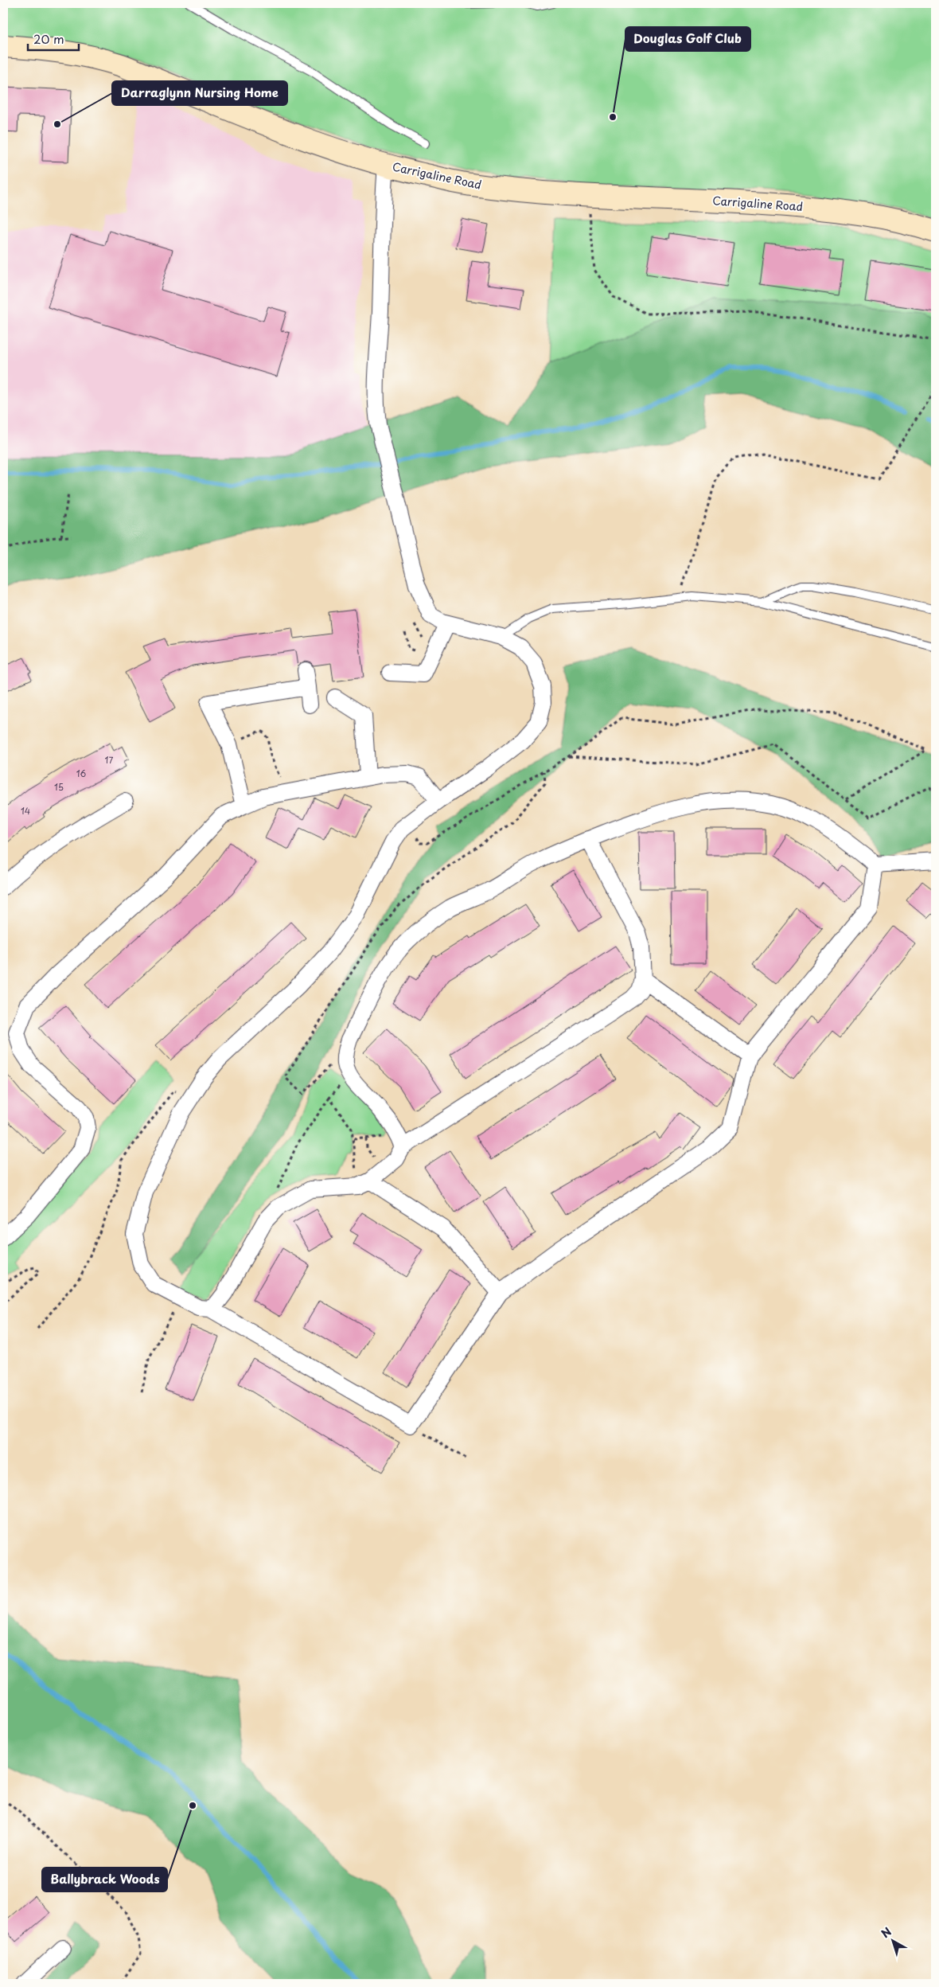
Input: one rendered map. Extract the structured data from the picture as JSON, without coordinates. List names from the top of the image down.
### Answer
{
  "streets": {
    "main road": ["Carrigaline Road"]
  },
  "places": ["Douglas Golf Club", "Darraglynn Nursing Home", "Ballybrack Woods"],
  "house_numbers": [
    "17",
    "16",
    "15",
    "14"
  ],
  "scale_bar": "20 m",
  "north": "top left"
}
